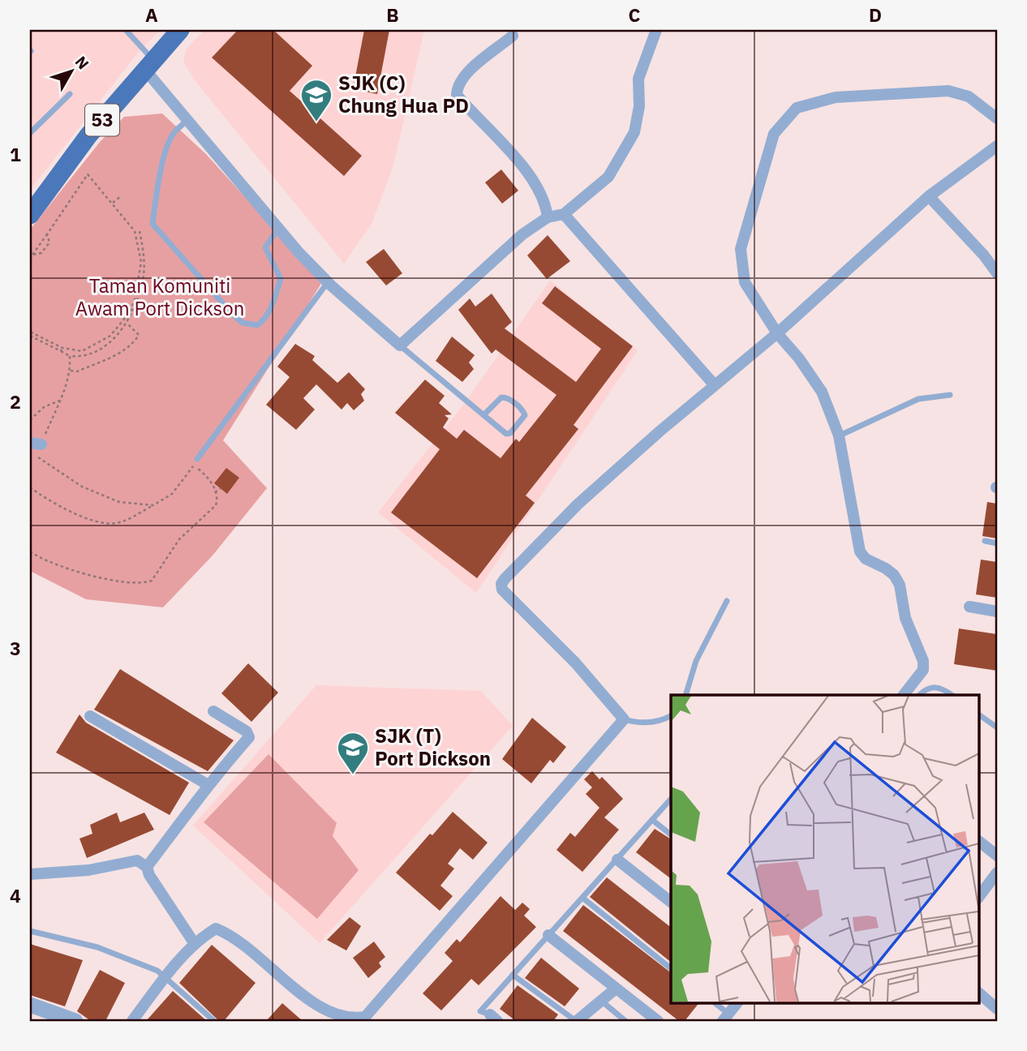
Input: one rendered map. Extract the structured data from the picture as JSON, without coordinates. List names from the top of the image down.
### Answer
{
  "streets": {
    "main road": ["53"]
  },
  "parks": ["Taman Komuniti Awam Port Dickson"],
  "places": {
    "school or university": ["SJK (C) Chung Hua PD", "SJK (T) Port Dickson"]
  },
  "north": "top right",
  "grid": {
    "columns": [
      "A",
      "B",
      "C",
      "D"
    ],
    "rows": [
      "1",
      "2",
      "3",
      "4"
    ]
  }
}
